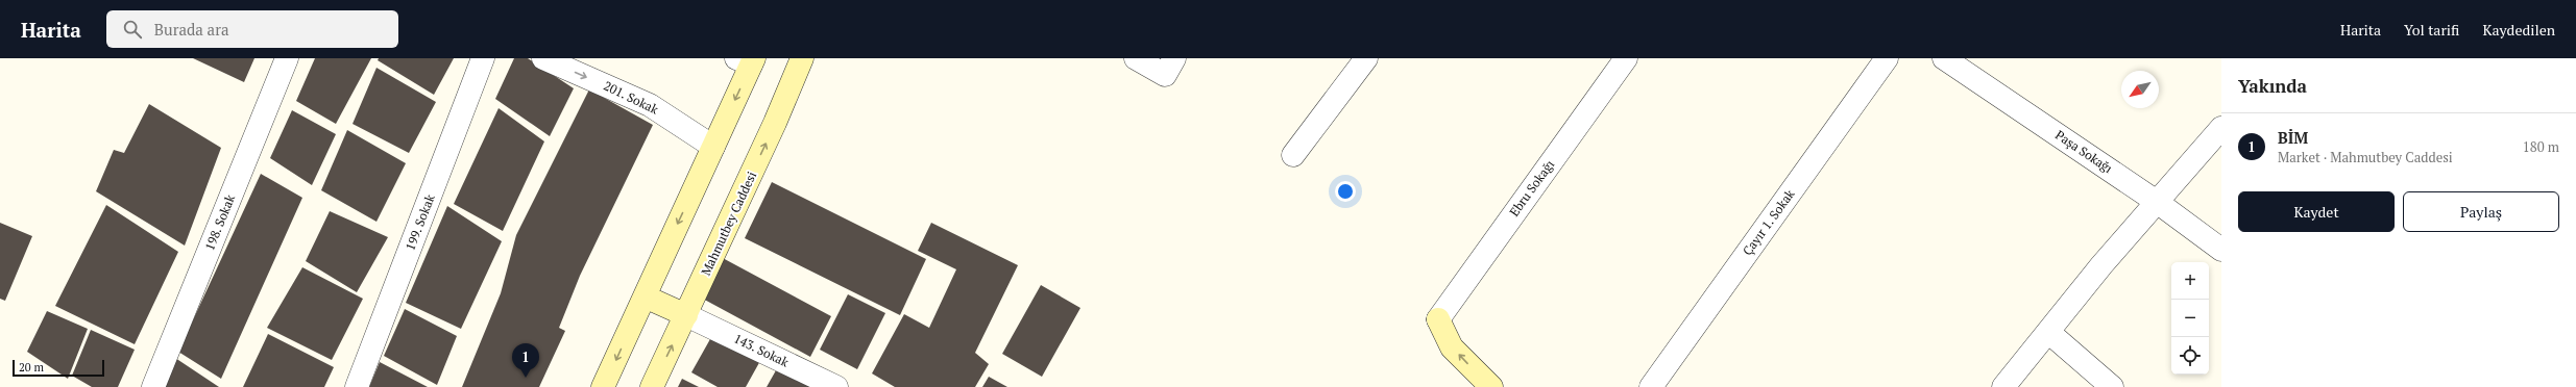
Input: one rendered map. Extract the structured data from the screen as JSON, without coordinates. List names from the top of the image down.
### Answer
{
  "streets": {
    "main road": ["Mahmutbey Caddesi"],
    "street": [
      "201. Sokak",
      "Paşa Sokağı",
      "Ebru Sokağı",
      "198. Sokak",
      "199. Sokak",
      "Çayır 1. Sokak",
      "143. Sokak"
    ]
  },
  "crossings": [
    ["Mahmutbey Caddesi", "143. Sokak"]
  ],
  "one_way": ["201. Sokak"],
  "scale_bar": "20 m",
  "north": "bottom left",
  "page": {
    "header": "Harita",
    "search": "Burada ara",
    "nav": ["Harita", "Yol tarifi", "Kaydedilen"],
    "heading": "Yakında",
    "list": [
      {
        "mark": "1",
        "name": "BİM",
        "note": "Market · Mahmutbey Caddesi",
        "value": "180 m"
      }
    ],
    "buttons": ["Kaydet", "Paylaş"],
    "map_buttons": ["+", "−"],
    "pins": "1",
    "scale": "20 m"
  }
}
